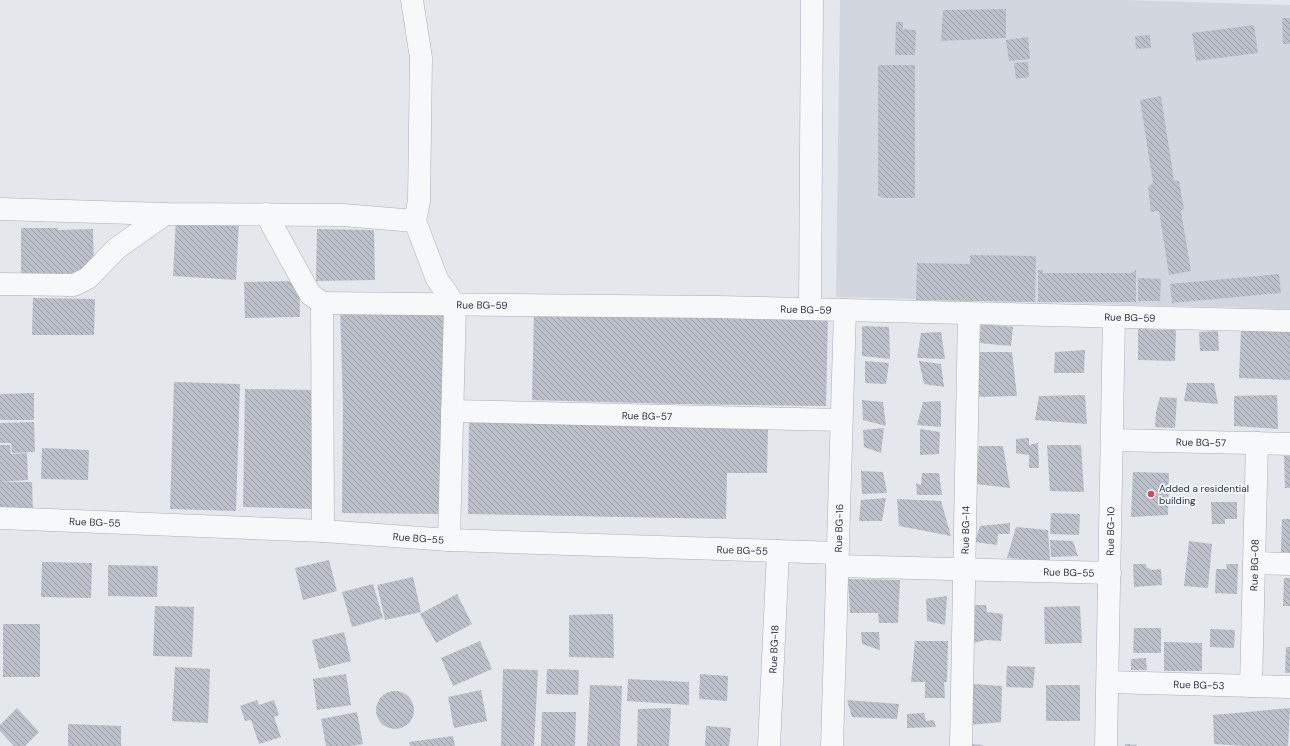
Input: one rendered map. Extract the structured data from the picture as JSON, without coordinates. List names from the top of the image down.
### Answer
{
  "streets": {
    "street": [
      "Rue BG-59",
      "Rue BG-57",
      "Rue BG-55",
      "Rue BG-16",
      "Rue BG-14",
      "Rue BG-10",
      "Rue BG-08",
      "Rue BG-18",
      "Rue BG-53"
    ]
  },
  "crossings": [
    ["Rue BG-59", "Rue BG-16"],
    ["Rue BG-59", "Rue BG-14"],
    ["Rue BG-59", "Rue BG-10"],
    ["Rue BG-57", "Rue BG-16"],
    ["Rue BG-57", "Rue BG-10"],
    ["Rue BG-57", "Rue BG-08"],
    ["Rue BG-55", "Rue BG-16"],
    ["Rue BG-55", "Rue BG-14"],
    ["Rue BG-55", "Rue BG-10"],
    ["Rue BG-55", "Rue BG-18"],
    ["Rue BG-10", "Rue BG-53"],
    ["Rue BG-08", "Rue BG-53"]
  ],
  "places": ["Added a residential building"]
}
